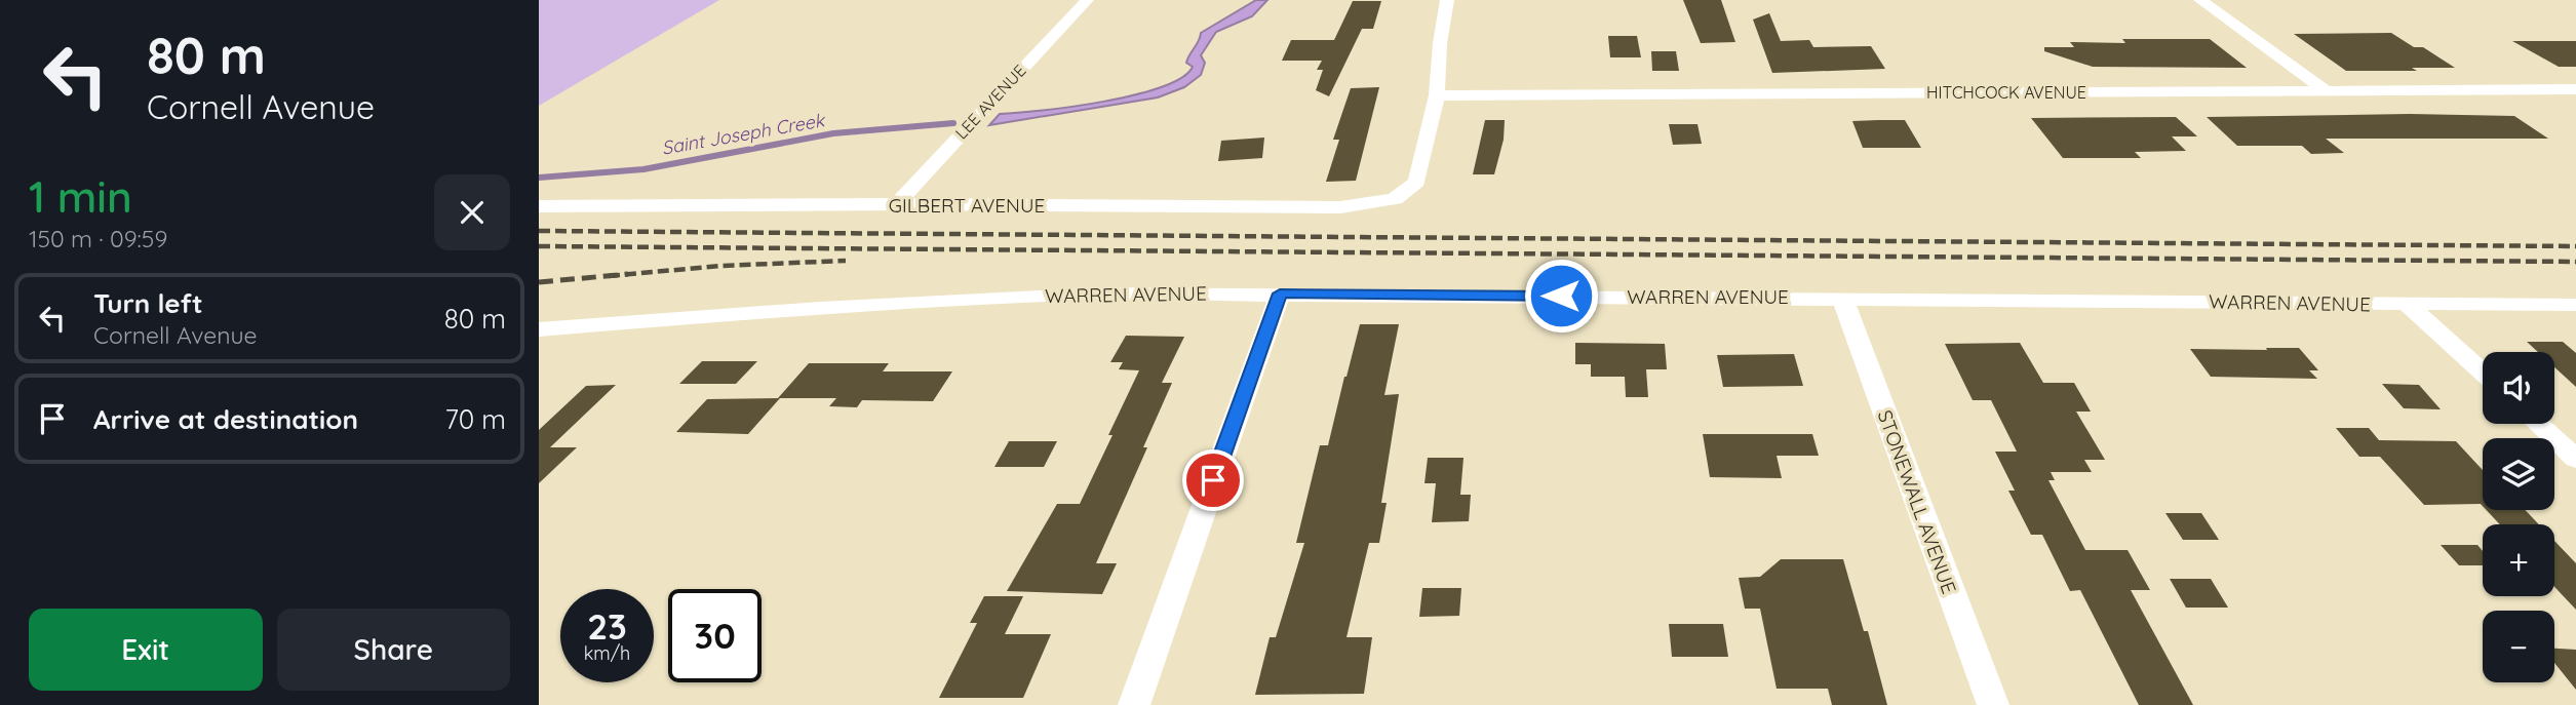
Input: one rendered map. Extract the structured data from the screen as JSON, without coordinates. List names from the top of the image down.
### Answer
{
  "streets": {
    "street": [
      "HITCHCOCK AVENUE",
      "LEE AVENUE",
      "GILBERT AVENUE",
      "WARREN AVENUE",
      "STONEWALL AVENUE"
    ]
  },
  "crossings": [
    ["HITCHCOCK AVENUE", "GILBERT AVENUE"],
    ["LEE AVENUE", "GILBERT AVENUE"],
    ["WARREN AVENUE", "STONEWALL AVENUE"]
  ],
  "water": ["Saint Joseph Creek"],
  "page": {
    "turn": ["80 m", "Cornell Avenue"],
    "heading": ["1 min", "150 m · 09:59"],
    "list": [
      {
        "name": "Turn left",
        "note": "Cornell Avenue",
        "value": "80 m"
      },
      {
        "name": "Arrive at destination",
        "value": "70 m"
      }
    ],
    "map_buttons": ["+", "−"],
    "speed": "23 km/h",
    "limit": "30",
    "buttons": ["Exit", "Share"]
  }
}
